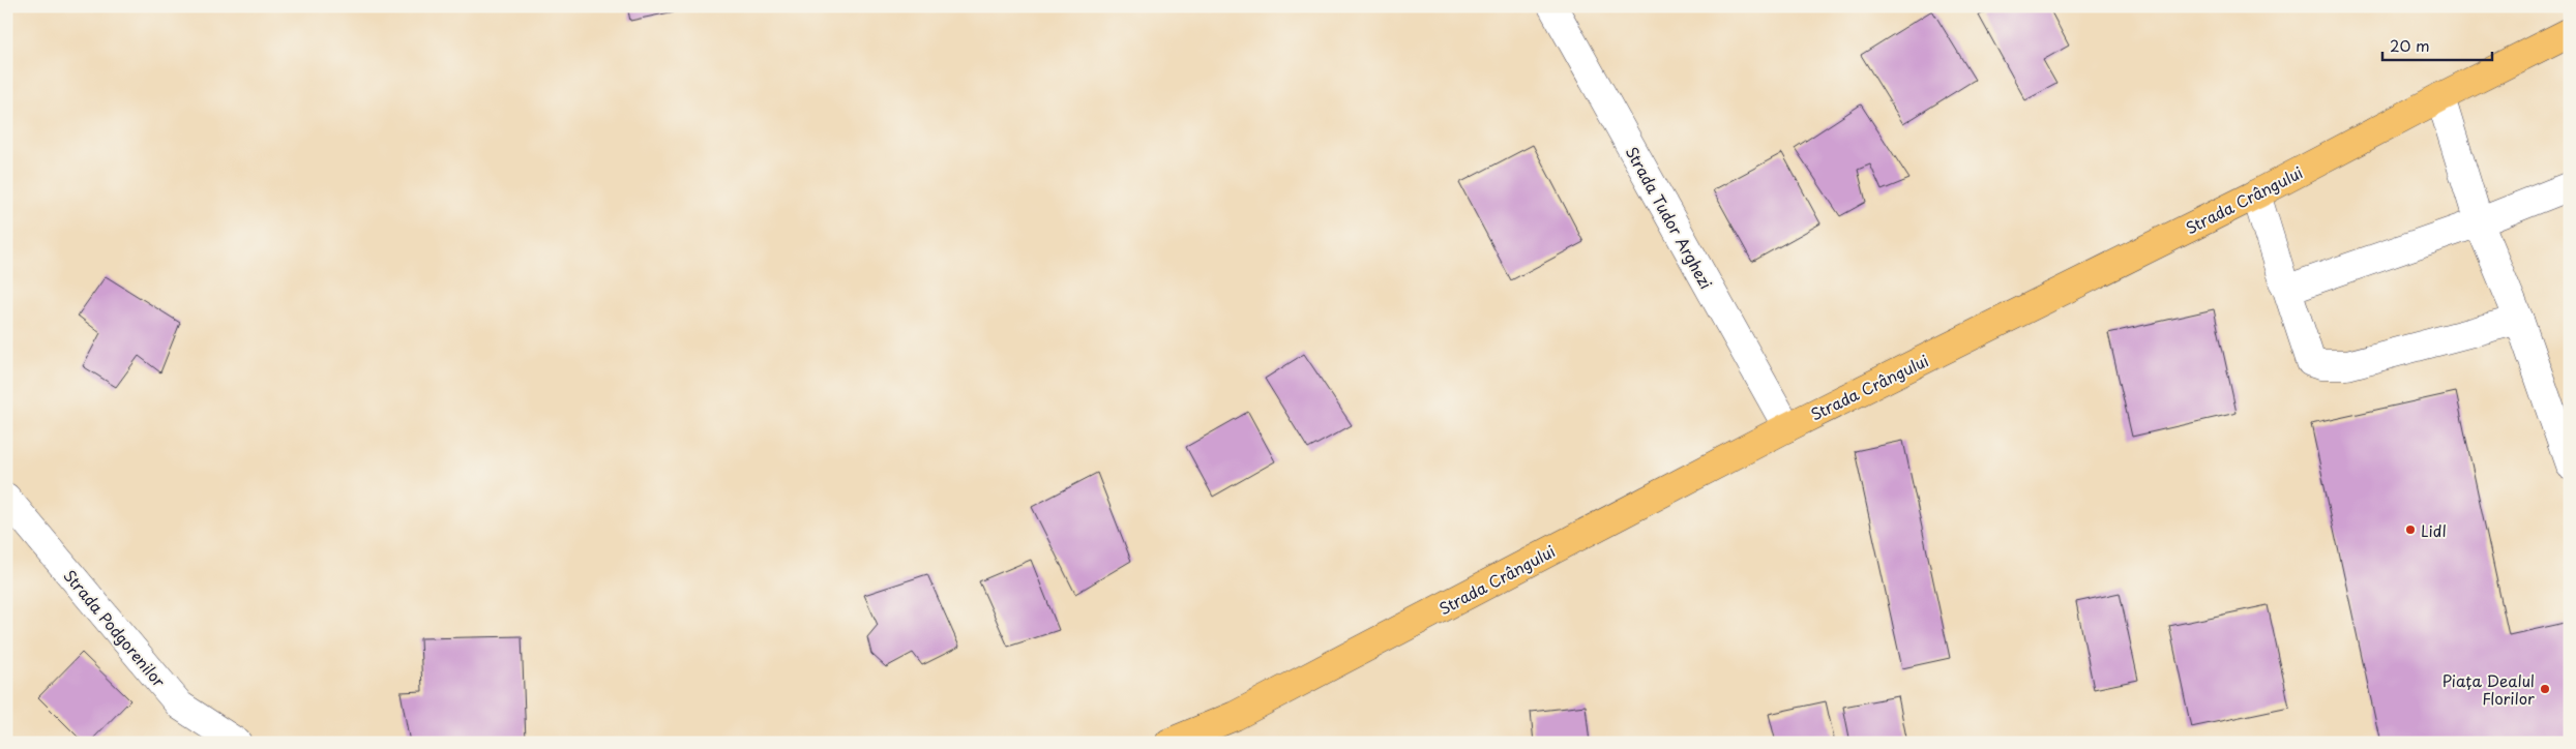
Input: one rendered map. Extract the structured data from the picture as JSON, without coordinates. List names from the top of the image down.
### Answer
{
  "streets": {
    "main road": ["Strada Crângului"],
    "street": ["Strada Tudor Arghezi", "Strada Podgorenilor"]
  },
  "crossings": [
    ["Strada Crângului", "Strada Tudor Arghezi"]
  ],
  "places": ["Lidl", "Piața Dealul Florilor"],
  "scale_bar": "20 m"
}
